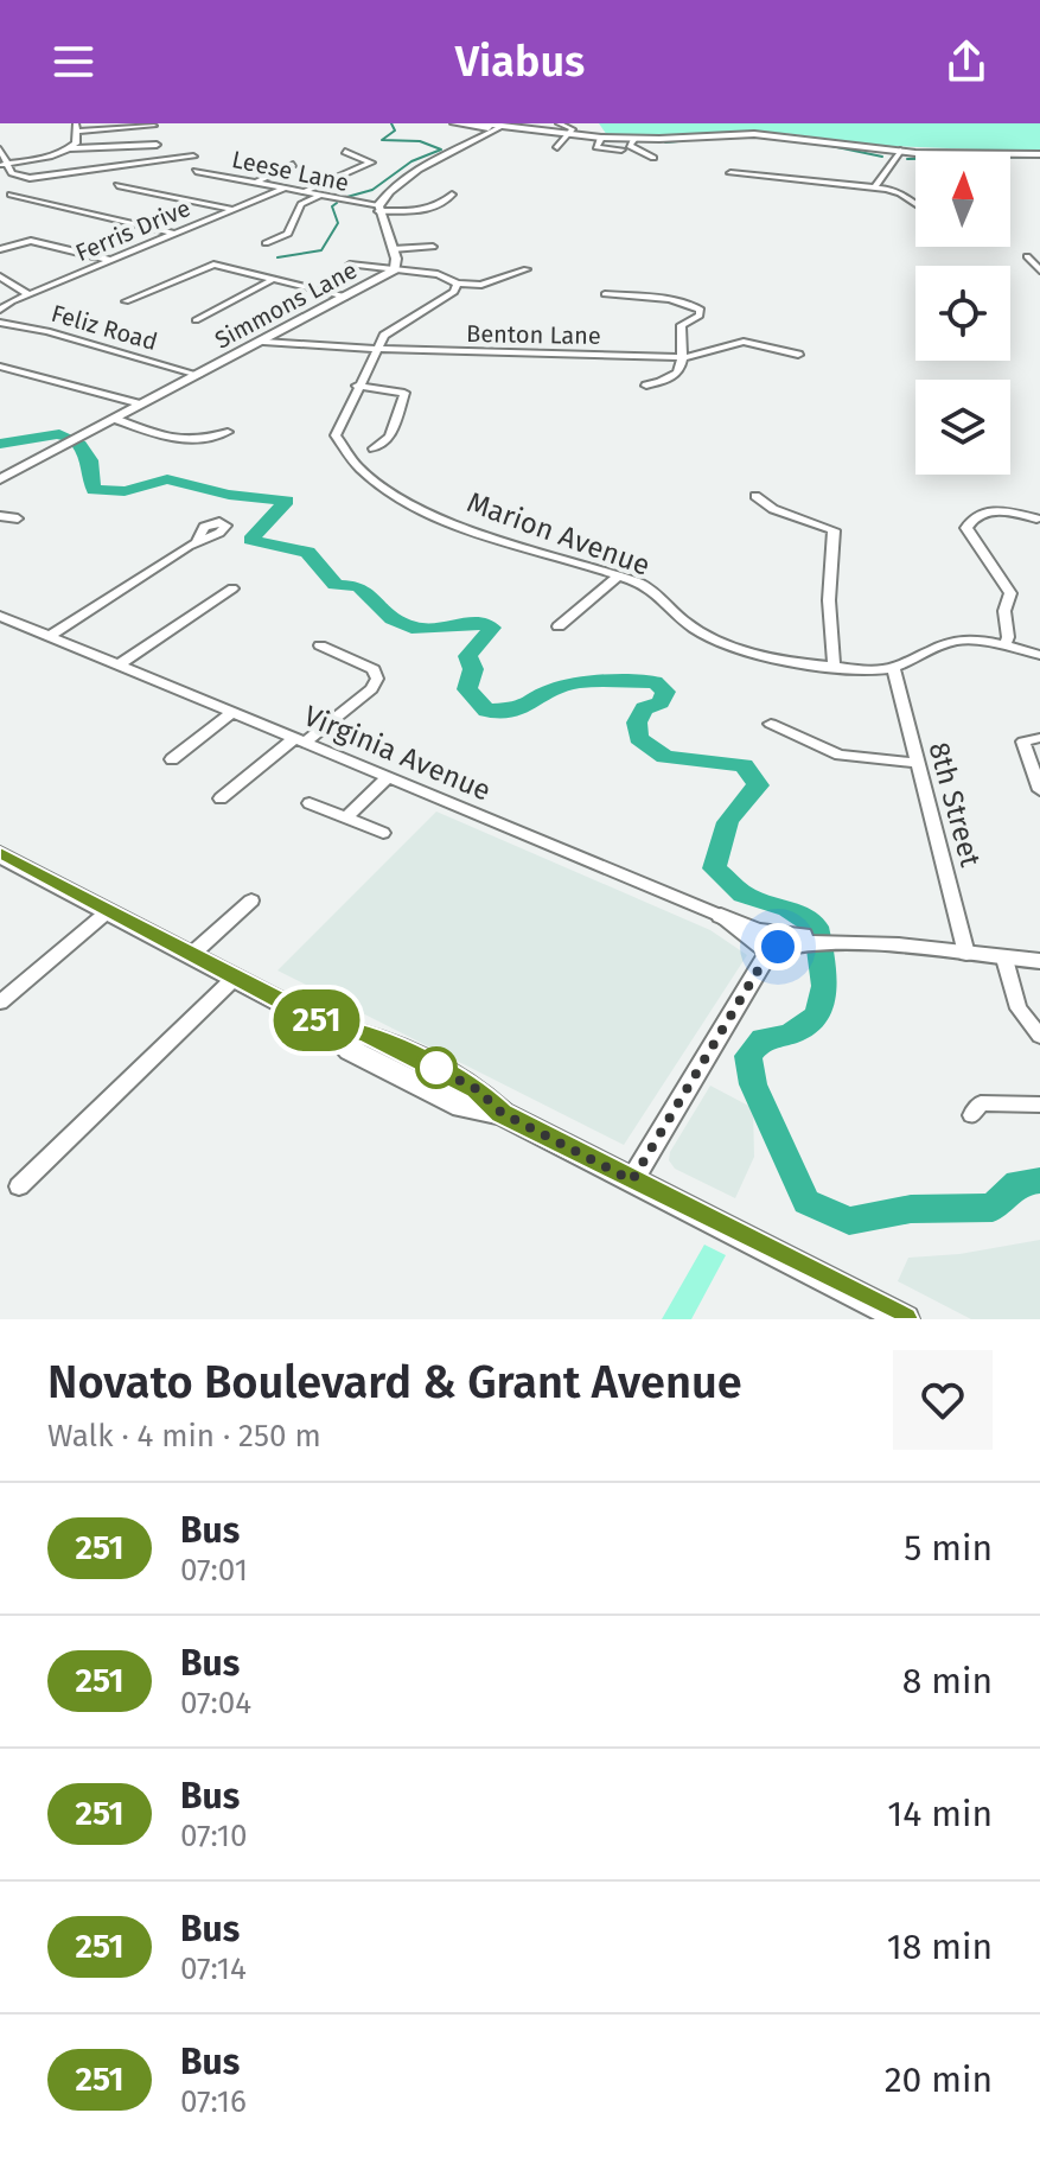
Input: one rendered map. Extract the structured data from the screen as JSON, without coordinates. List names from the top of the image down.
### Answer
{
  "streets": {
    "street": [
      "Leese Lane",
      "Ferris Drive",
      "Simmons Lane",
      "Feliz Road",
      "Benton Lane",
      "Marion Avenue",
      "Virginia Avenue",
      "8th Street"
    ]
  },
  "crossings": [
    ["Leese Lane", "Ferris Drive"],
    ["Leese Lane", "Simmons Lane"],
    ["Simmons Lane", "Feliz Road"],
    ["Simmons Lane", "Benton Lane"],
    ["Benton Lane", "Marion Avenue"],
    ["Marion Avenue", "8th Street"]
  ],
  "lines": ["bus line 251"],
  "north": "top",
  "page": {
    "header": "Viabus",
    "on_map": "251",
    "heading": ["Novato Boulevard & Grant Avenue", "Walk · 4 min · 250 m"],
    "list": [
      {
        "mark": "251",
        "name": "Bus",
        "note": "07:01",
        "value": "5 min"
      },
      {
        "mark": "251",
        "name": "Bus",
        "note": "07:04",
        "value": "8 min"
      },
      {
        "mark": "251",
        "name": "Bus",
        "note": "07:10",
        "value": "14 min"
      },
      {
        "mark": "251",
        "name": "Bus",
        "note": "07:14",
        "value": "18 min"
      },
      {
        "mark": "251",
        "name": "Bus",
        "note": "07:16",
        "value": "20 min"
      }
    ]
  }
}
